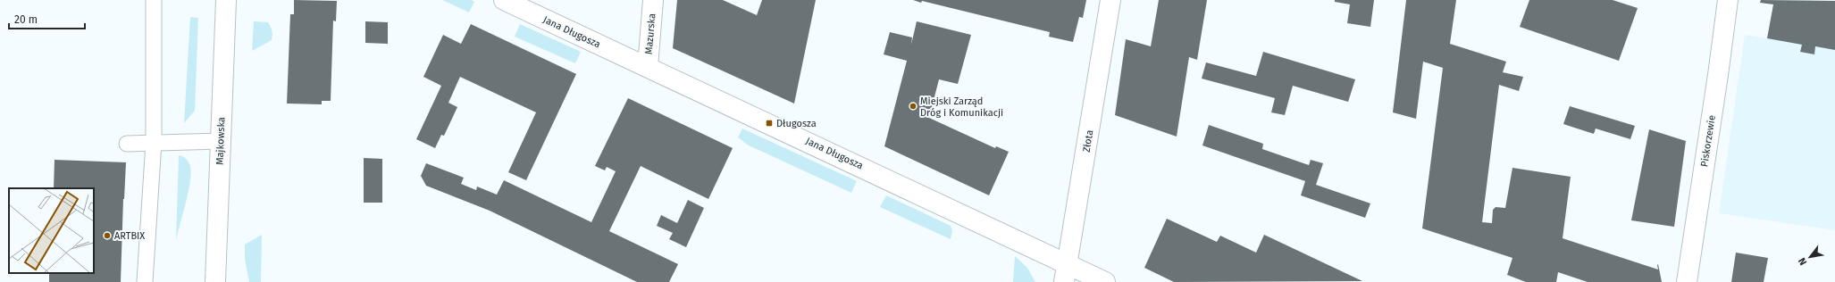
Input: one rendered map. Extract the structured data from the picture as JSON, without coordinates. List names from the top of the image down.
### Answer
{
  "streets": {
    "street": [
      "Jana Długosza",
      "Mazurska",
      "Majkowska",
      "Złota",
      "Piskorzewie"
    ]
  },
  "crossings": [
    ["Jana Długosza", "Mazurska"],
    ["Jana Długosza", "Złota"]
  ],
  "places": {
    "other": ["Miejski Zarząd Dróg i Komunikacji", "ARTBIX"],
    "transit": ["Długosza"]
  },
  "scale_bar": "20 m",
  "north": "bottom left"
}
